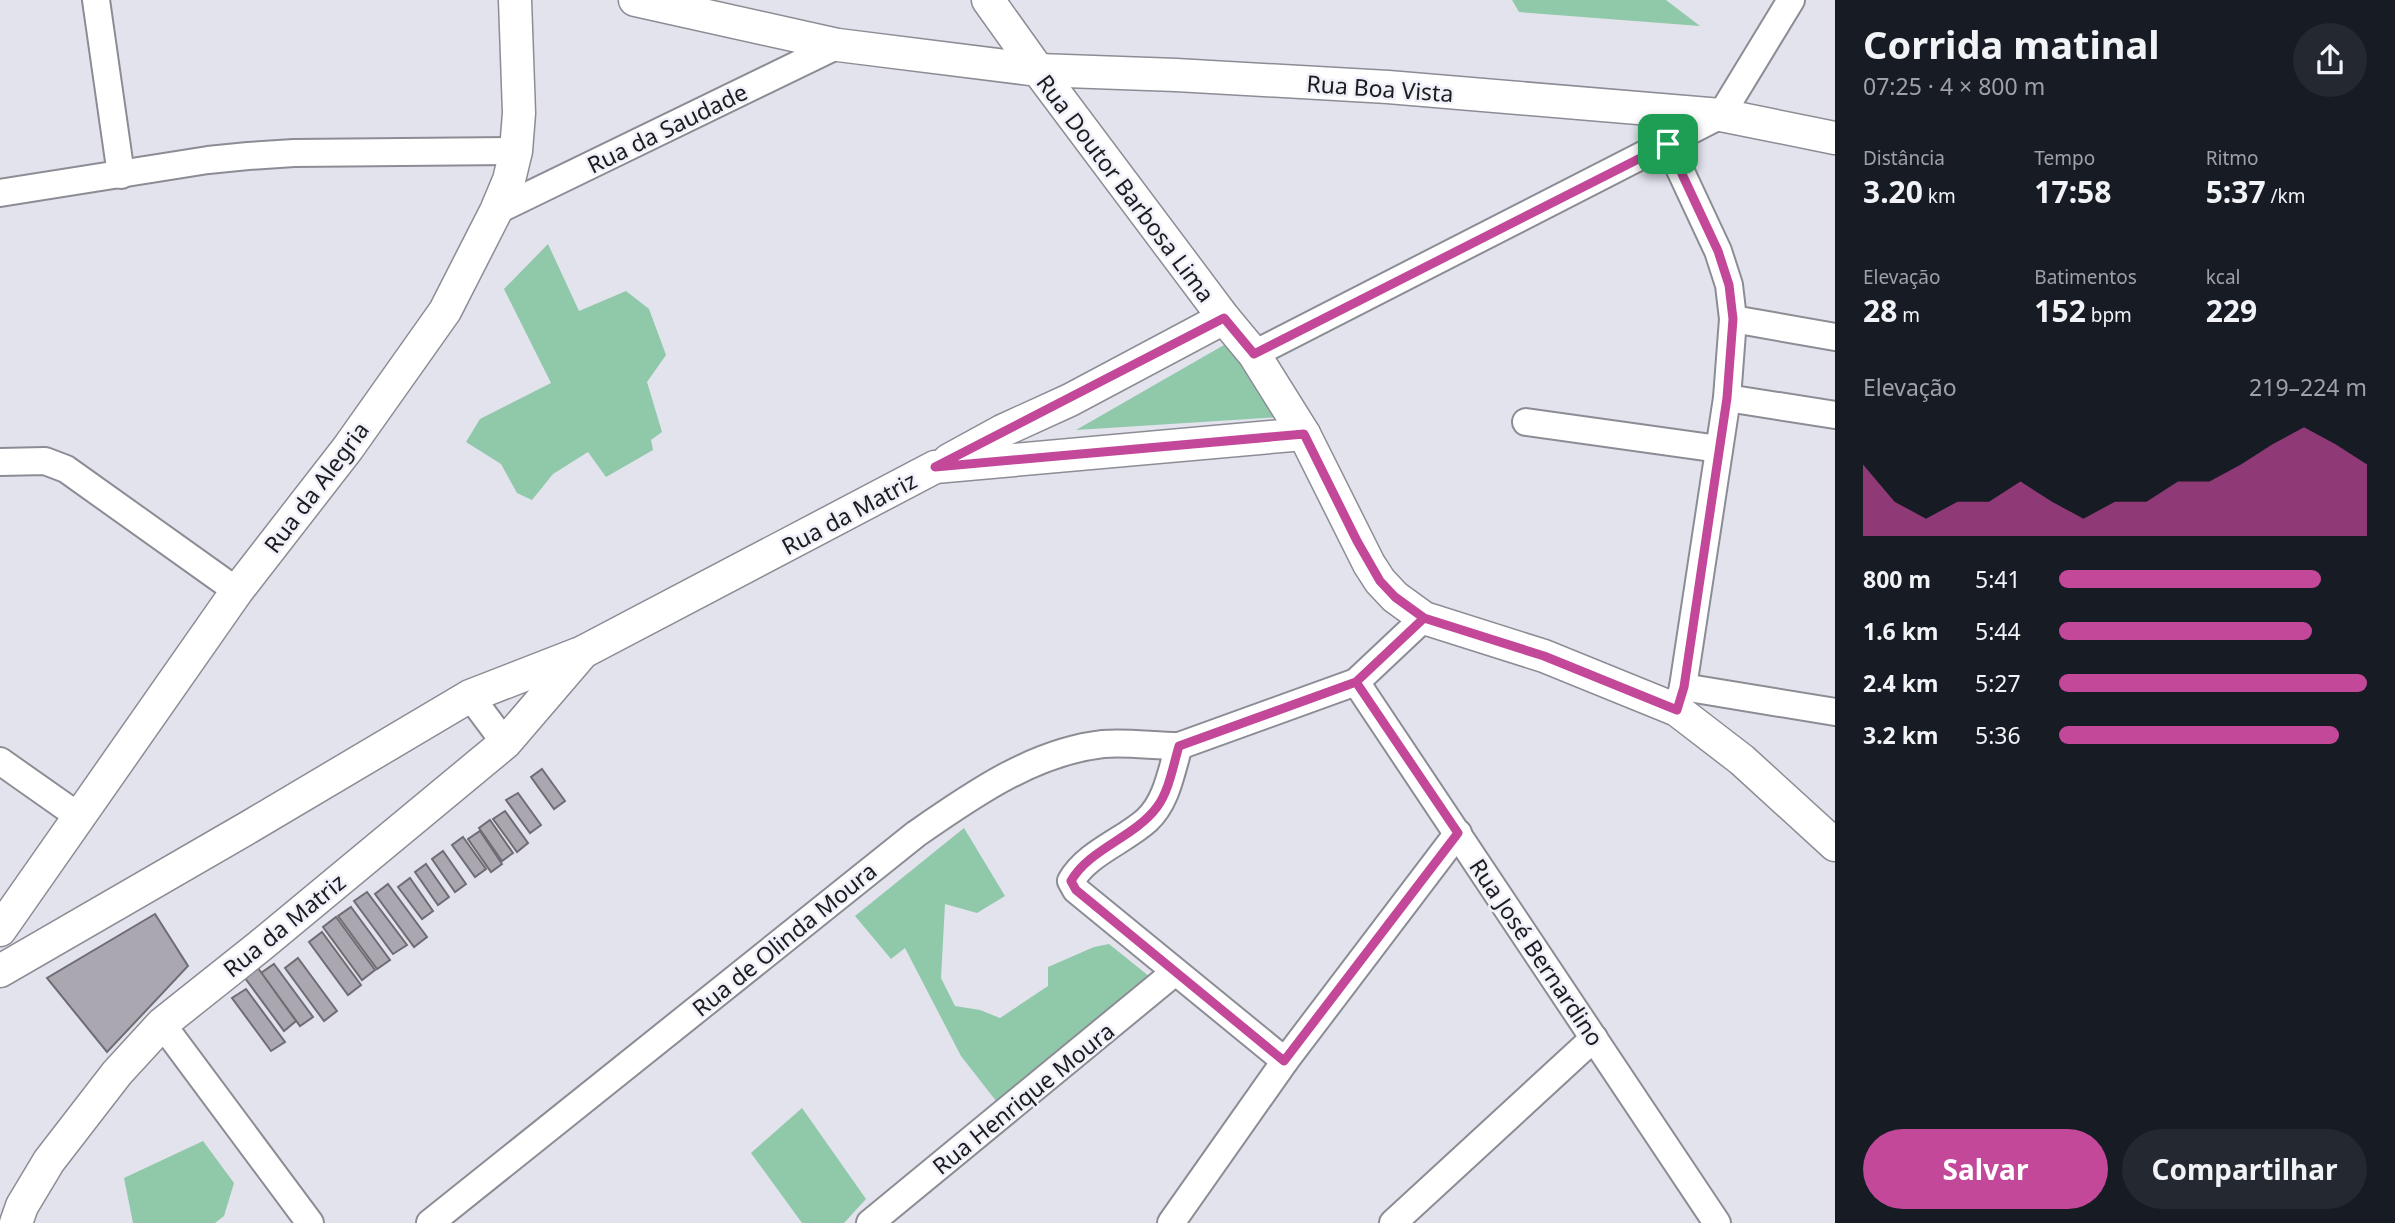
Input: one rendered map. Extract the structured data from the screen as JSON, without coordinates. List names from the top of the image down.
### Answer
{
  "streets": {
    "street": [
      "Rua Boa Vista",
      "Rua da Saudade",
      "Rua Doutor Barbosa Lima",
      "Rua da Alegria",
      "Rua da Matriz",
      "Rua de Olinda Moura",
      "Rua José Bernardino",
      "Rua Henrique Moura"
    ]
  },
  "crossings": [
    ["Rua Boa Vista", "Rua Doutor Barbosa Lima"],
    ["Rua da Saudade", "Rua da Alegria"],
    ["Rua Doutor Barbosa Lima", "Rua da Matriz"]
  ],
  "page": {
    "heading": ["Corrida matinal", "07:25 · 4 × 800 m"],
    "stats": [
      ["Distância", "3.20 km"],
      ["Tempo", "17:58"],
      ["Ritmo", "5:37 /km"],
      ["Elevação", "28 m"],
      ["Batimentos", "152 bpm"],
      ["kcal", "229"]
    ],
    "chart": ["Elevação", "219–224 m"],
    "list": [
      {
        "name": "800 m",
        "note": "5:41"
      },
      {
        "name": "1.6 km",
        "note": "5:44"
      },
      {
        "name": "2.4 km",
        "note": "5:27"
      },
      {
        "name": "3.2 km",
        "note": "5:36"
      }
    ],
    "buttons": ["Salvar", "Compartilhar"]
  }
}
